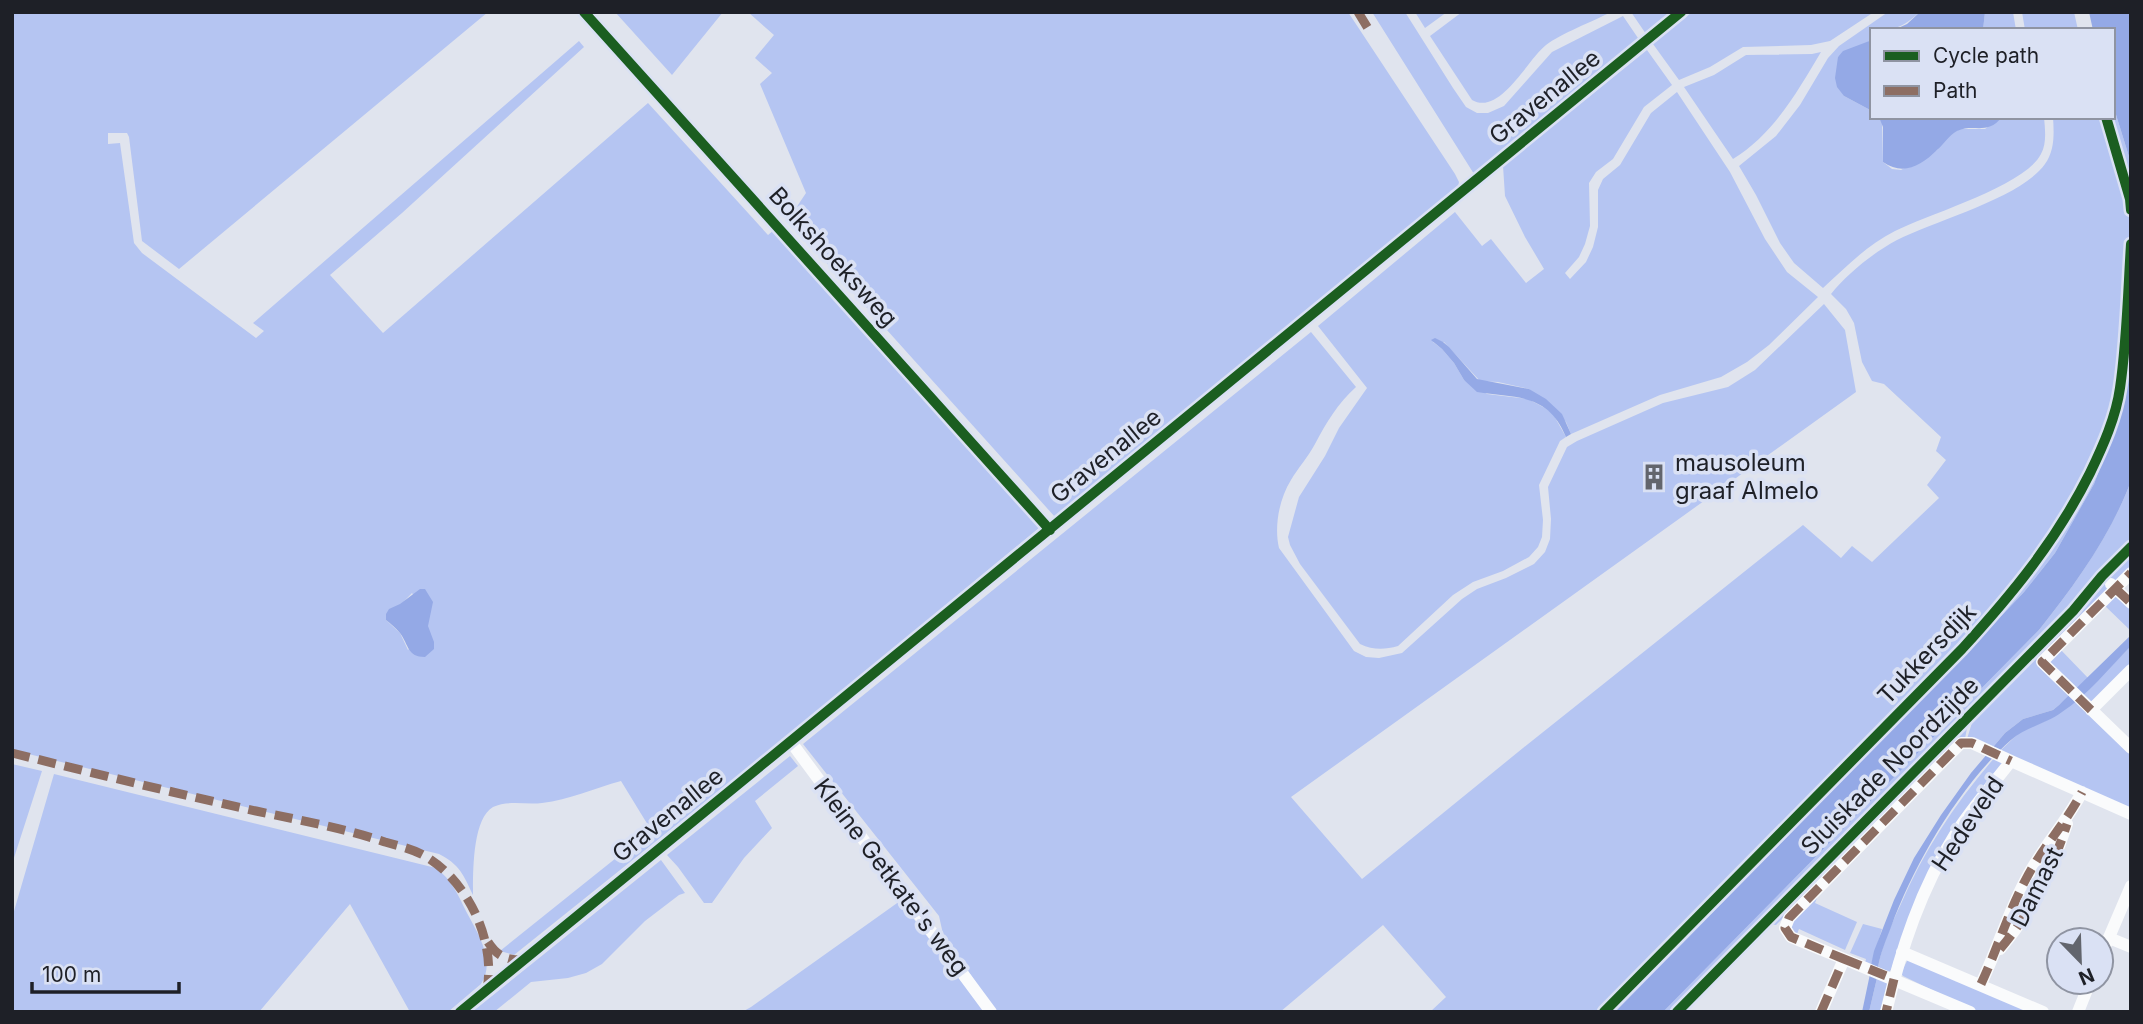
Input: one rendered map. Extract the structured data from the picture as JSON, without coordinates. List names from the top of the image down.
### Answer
{
  "streets": {
    "street": [
      "Gravenallee",
      "Bolkshoeksweg",
      "Sluiskade Noordzijde",
      "Hedeveld",
      "Kleine Getkate's weg",
      "Damast"
    ],
    "cycle path": ["Tukkersdijk"]
  },
  "crossings": [
    ["Gravenallee", "Bolkshoeksweg"],
    ["Gravenallee", "Kleine Getkate's weg"],
    ["Hedeveld", "Damast"]
  ],
  "places": {
    "building": ["mausoleum graaf Almelo"]
  },
  "legend": ["Cycle path", "Path"],
  "scale_bar": "100 m",
  "north": "bottom right"
}
